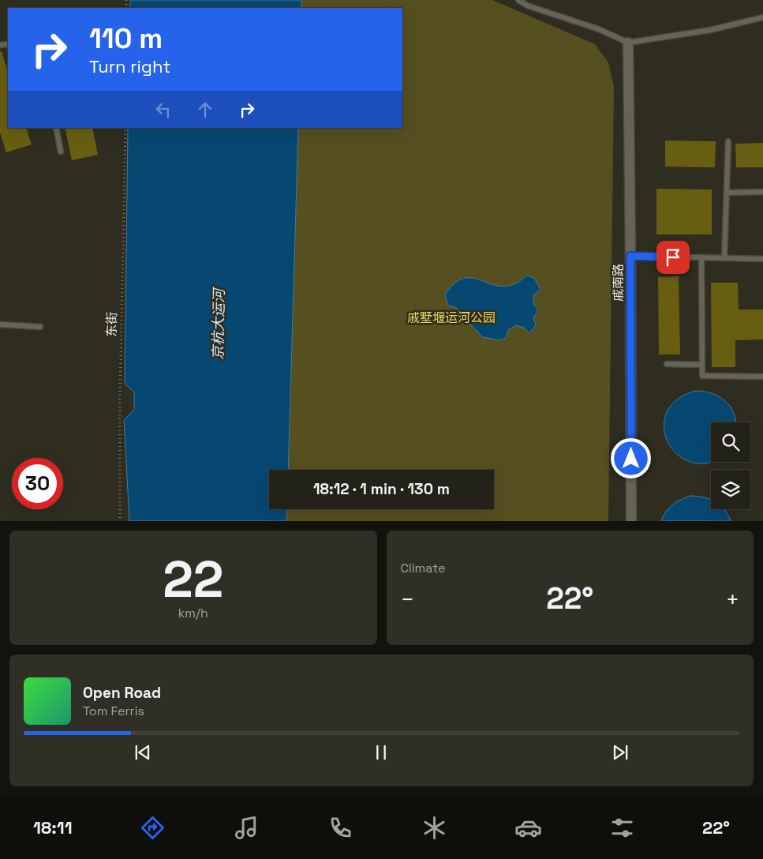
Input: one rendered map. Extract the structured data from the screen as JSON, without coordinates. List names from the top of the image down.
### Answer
{
  "streets": {
    "street": ["戚南路"],
    "path": ["东街"]
  },
  "water": ["京杭大运河"],
  "parks": ["戚墅堰运河公园"],
  "page": {
    "turn": ["110 m", "Turn right"],
    "limit": "30",
    "trip": "18:12 · 1 min · 130 m",
    "tile": [
      ["22", "km/h"],
      "Climate"
    ],
    "heat": ["−", "22°", "+"],
    "song": ["Open Road", "Tom Ferris"],
    "tabs": ["18:11", "22°"]
  }
}
